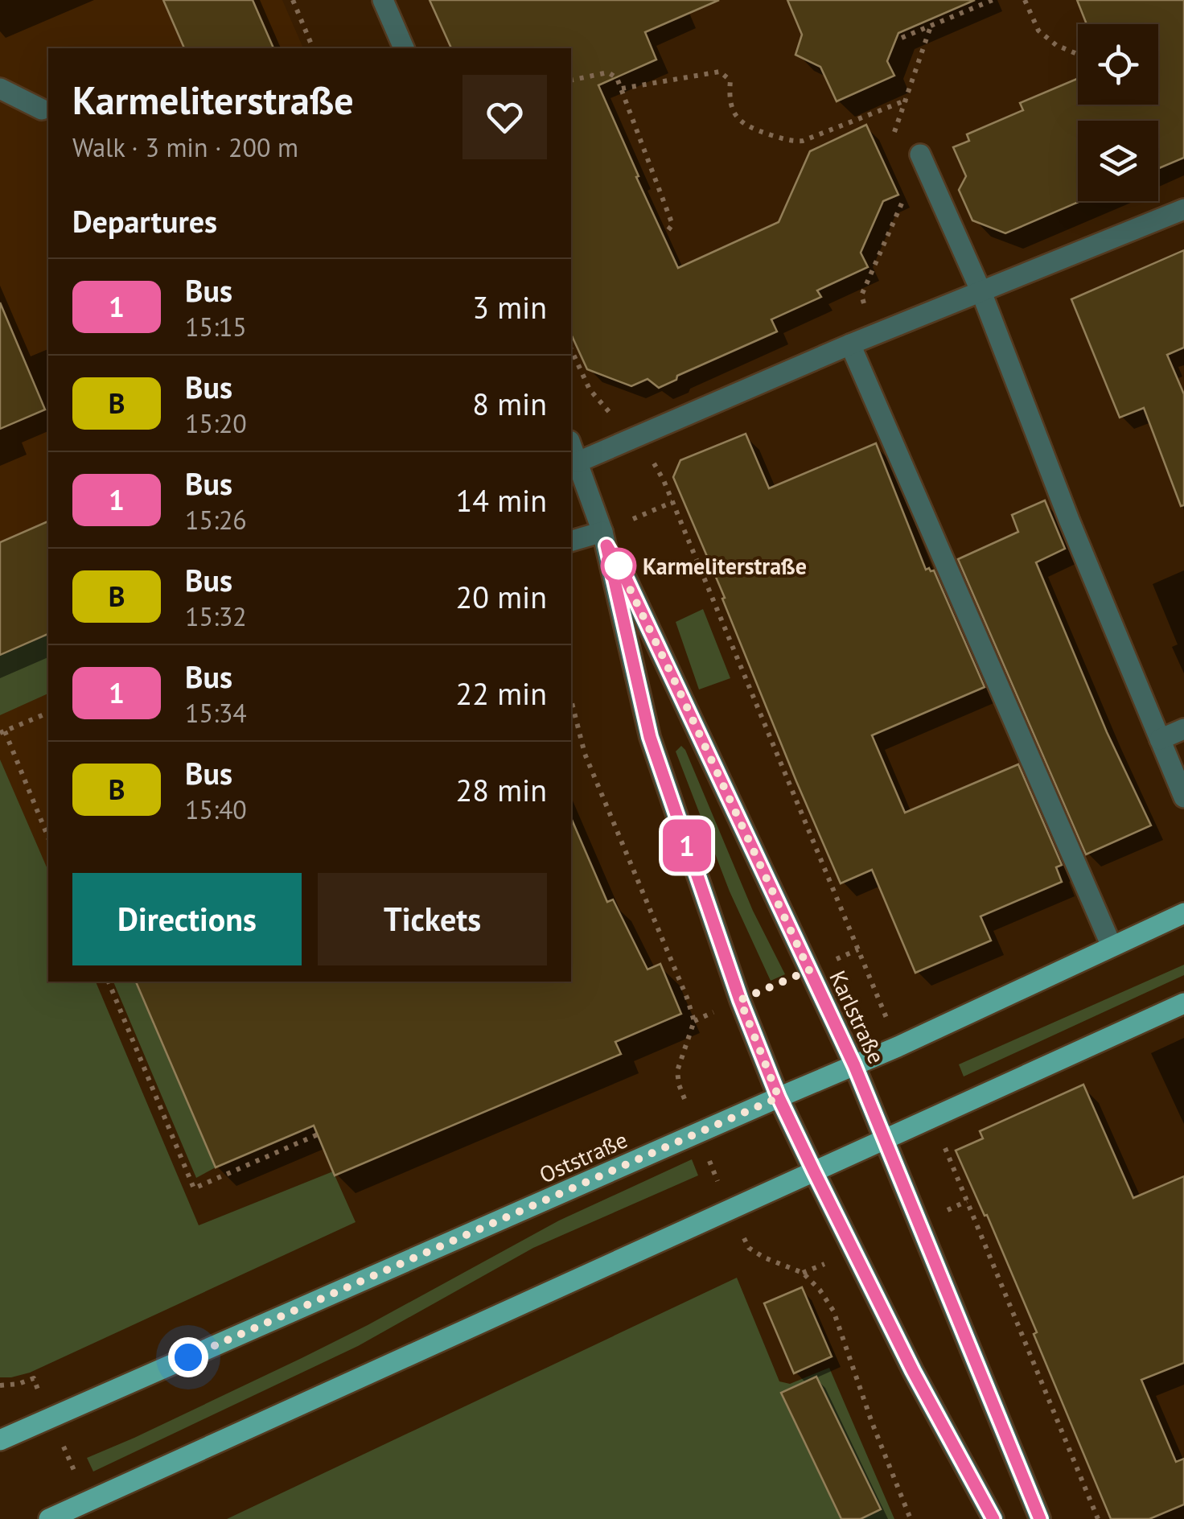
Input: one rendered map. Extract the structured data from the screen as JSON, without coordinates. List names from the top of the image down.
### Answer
{
  "streets": {
    "main road": ["Oststraße"],
    "street": ["Karlstraße"]
  },
  "crossings": [
    ["Karlstraße", "Oststraße"]
  ],
  "places": ["Karmeliterstraße"],
  "lines": ["bus line 1"],
  "page": {
    "on_map": "1",
    "heading": [
      ["Karmeliterstraße", "Walk · 3 min · 200 m"],
      "Departures"
    ],
    "list": [
      {
        "mark": "1",
        "name": "Bus",
        "note": "15:15",
        "value": "3 min"
      },
      {
        "mark": "B",
        "name": "Bus",
        "note": "15:20",
        "value": "8 min"
      },
      {
        "mark": "1",
        "name": "Bus",
        "note": "15:26",
        "value": "14 min"
      },
      {
        "mark": "B",
        "name": "Bus",
        "note": "15:32",
        "value": "20 min"
      },
      {
        "mark": "1",
        "name": "Bus",
        "note": "15:34",
        "value": "22 min"
      },
      {
        "mark": "B",
        "name": "Bus",
        "note": "15:40",
        "value": "28 min"
      }
    ],
    "buttons": ["Directions", "Tickets"]
  }
}
